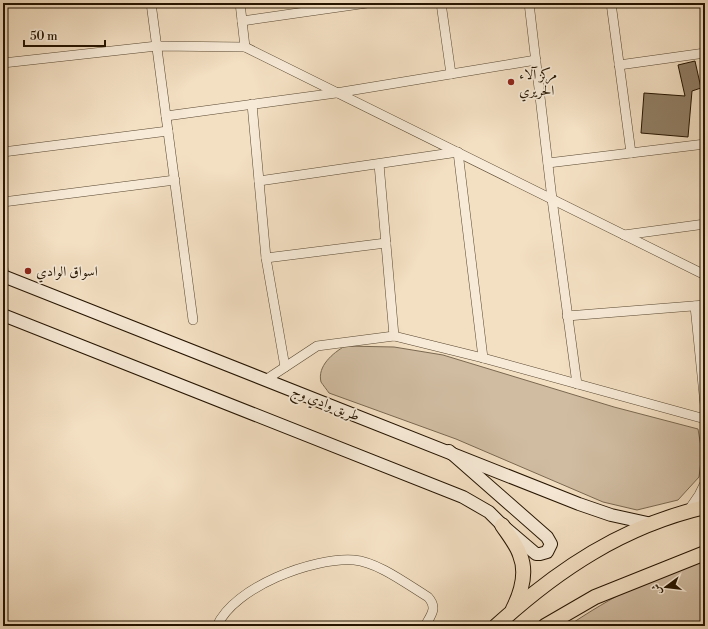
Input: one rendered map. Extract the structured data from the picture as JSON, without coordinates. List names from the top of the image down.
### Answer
{
  "streets": {
    "street": ["طريق وادي وج"]
  },
  "places": ["مركز آلاء الحريري", "اسواق الوادي"],
  "scale_bar": "50 m",
  "north": "left"
}
